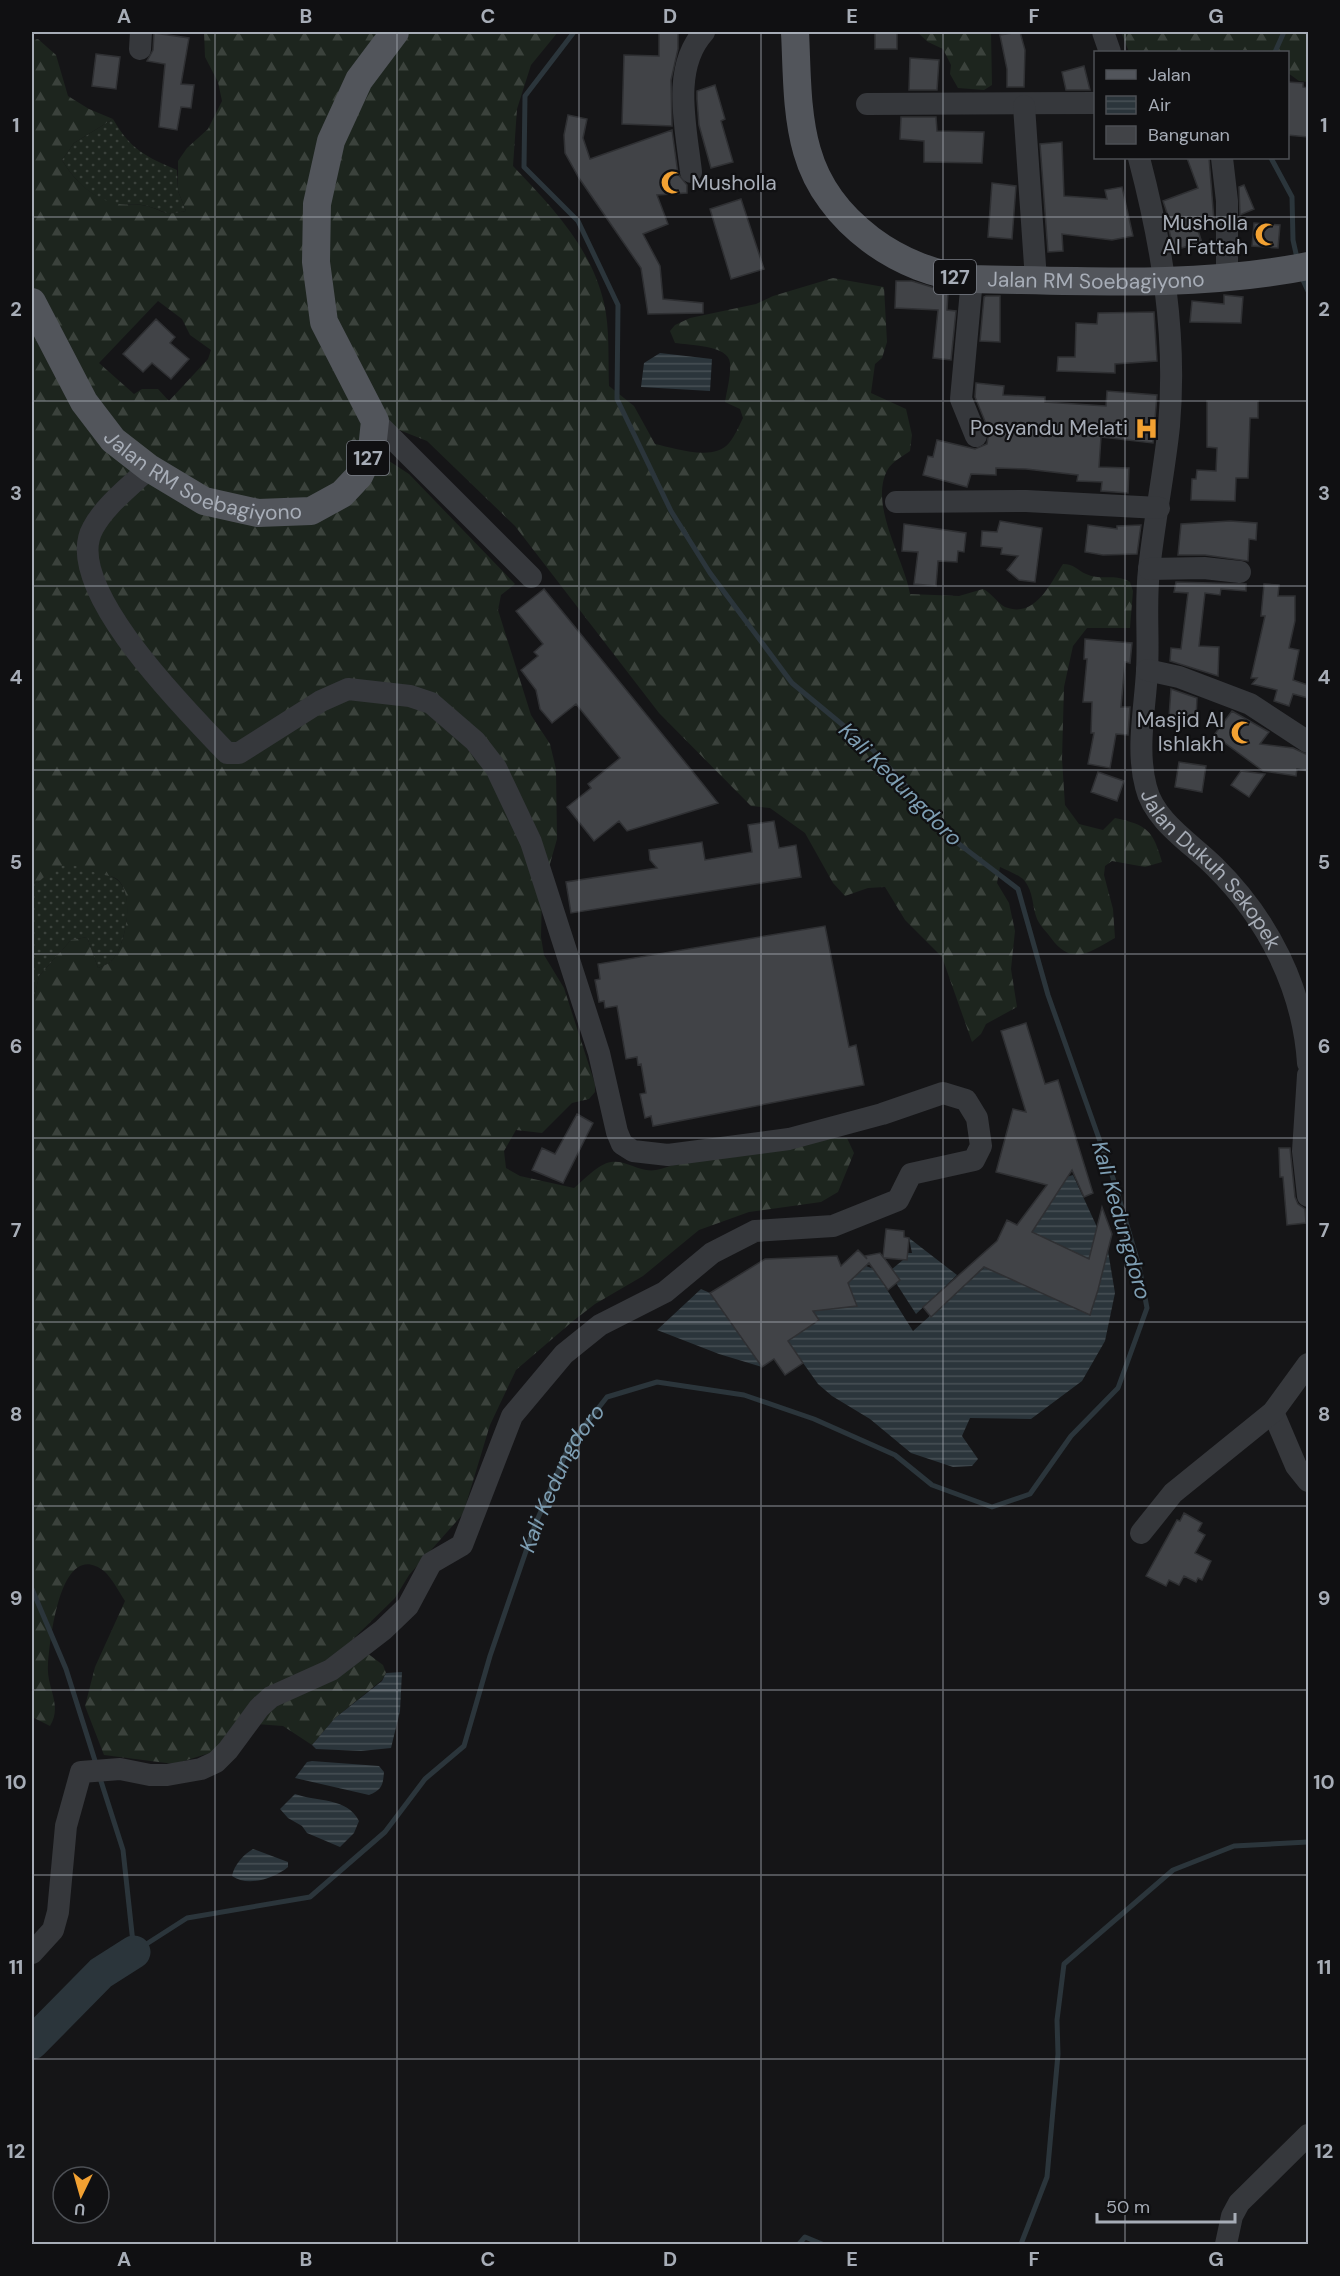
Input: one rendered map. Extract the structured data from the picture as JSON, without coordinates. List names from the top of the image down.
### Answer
{
  "streets": {
    "main road": ["127", "Jalan RM Soebagiyono"],
    "street": ["Jalan Dukuh Sekopek"]
  },
  "crossings": [
    ["127", "Jalan RM Soebagiyono"],
    ["Jalan RM Soebagiyono", "Jalan Dukuh Sekopek"]
  ],
  "water": ["Kali Kedungdoro"],
  "places": {
    "mosque": ["Musholla", "Musholla Al Fattah", "Masjid Al Ishlakh"],
    "hospital": ["Posyandu Melati"]
  },
  "legend": ["Jalan", "Air", "Bangunan"],
  "scale_bar": "50 m",
  "north": "bottom",
  "grid": {
    "columns": [
      "A",
      "B",
      "C",
      "D",
      "E",
      "F",
      "G"
    ],
    "rows": [
      "1",
      "2",
      "3",
      "4",
      "5",
      "6",
      "7",
      "8",
      "9",
      "10",
      "11",
      "12"
    ]
  }
}
